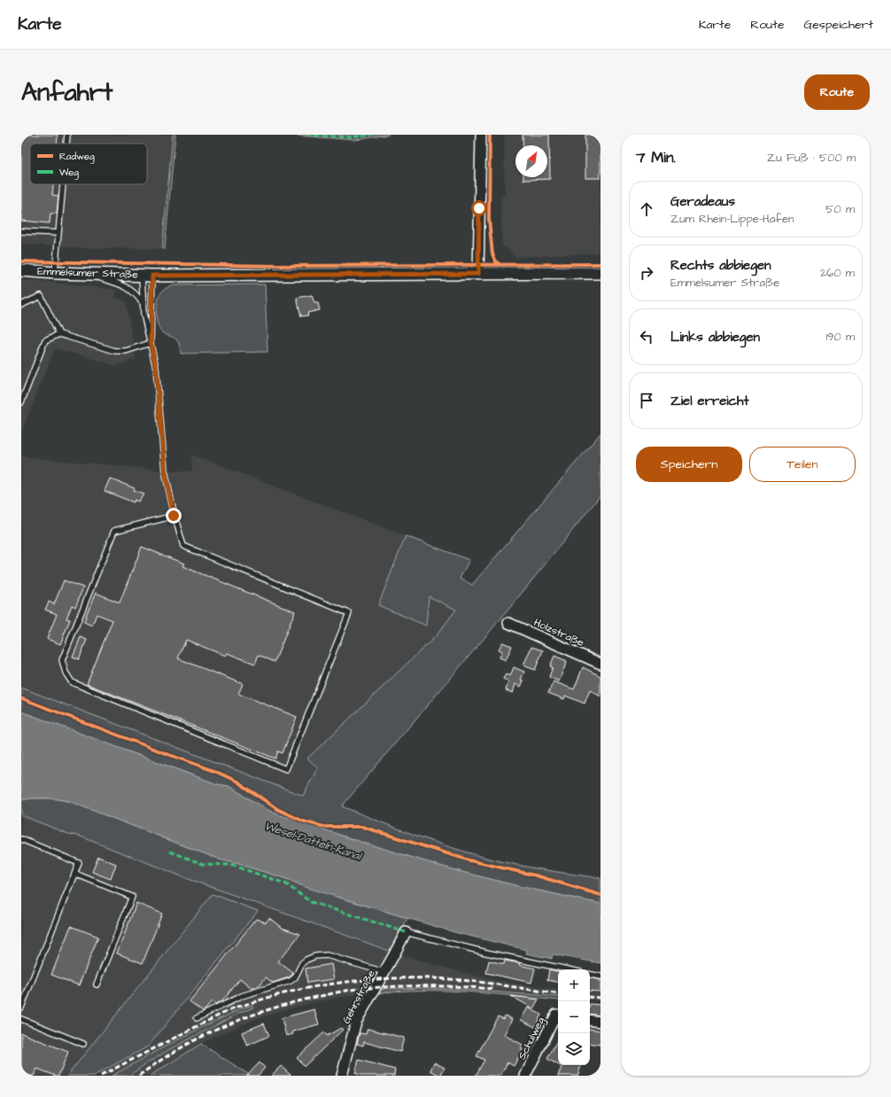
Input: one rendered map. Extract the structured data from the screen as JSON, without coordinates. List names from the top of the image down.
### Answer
{
  "streets": {
    "street": [
      "Emmelsumer Straße",
      "Holzstraße",
      "Gehrstraße",
      "Schulweg"
    ]
  },
  "water": ["Wesel-Datteln-Kanal"],
  "legend": ["Radweg", "Weg"],
  "north": "top right",
  "page": {
    "header": "Karte",
    "nav": ["Karte", "Route", "Gespeichert"],
    "buttons": [
      "Route",
      ["Speichern", "Teilen"]
    ],
    "title": "Anfahrt",
    "heading": ["7 Min.", "Zu Fuß · 500 m"],
    "list": [
      ["Geradeaus", "Zum Rhein-Lippe-Hafen", "50 m"],
      ["Rechts abbiegen", "Emmelsumer Straße", "260 m"],
      ["Links abbiegen", "190 m"],
      "Ziel erreicht"
    ],
    "map_buttons": ["+", "−"]
  }
}
